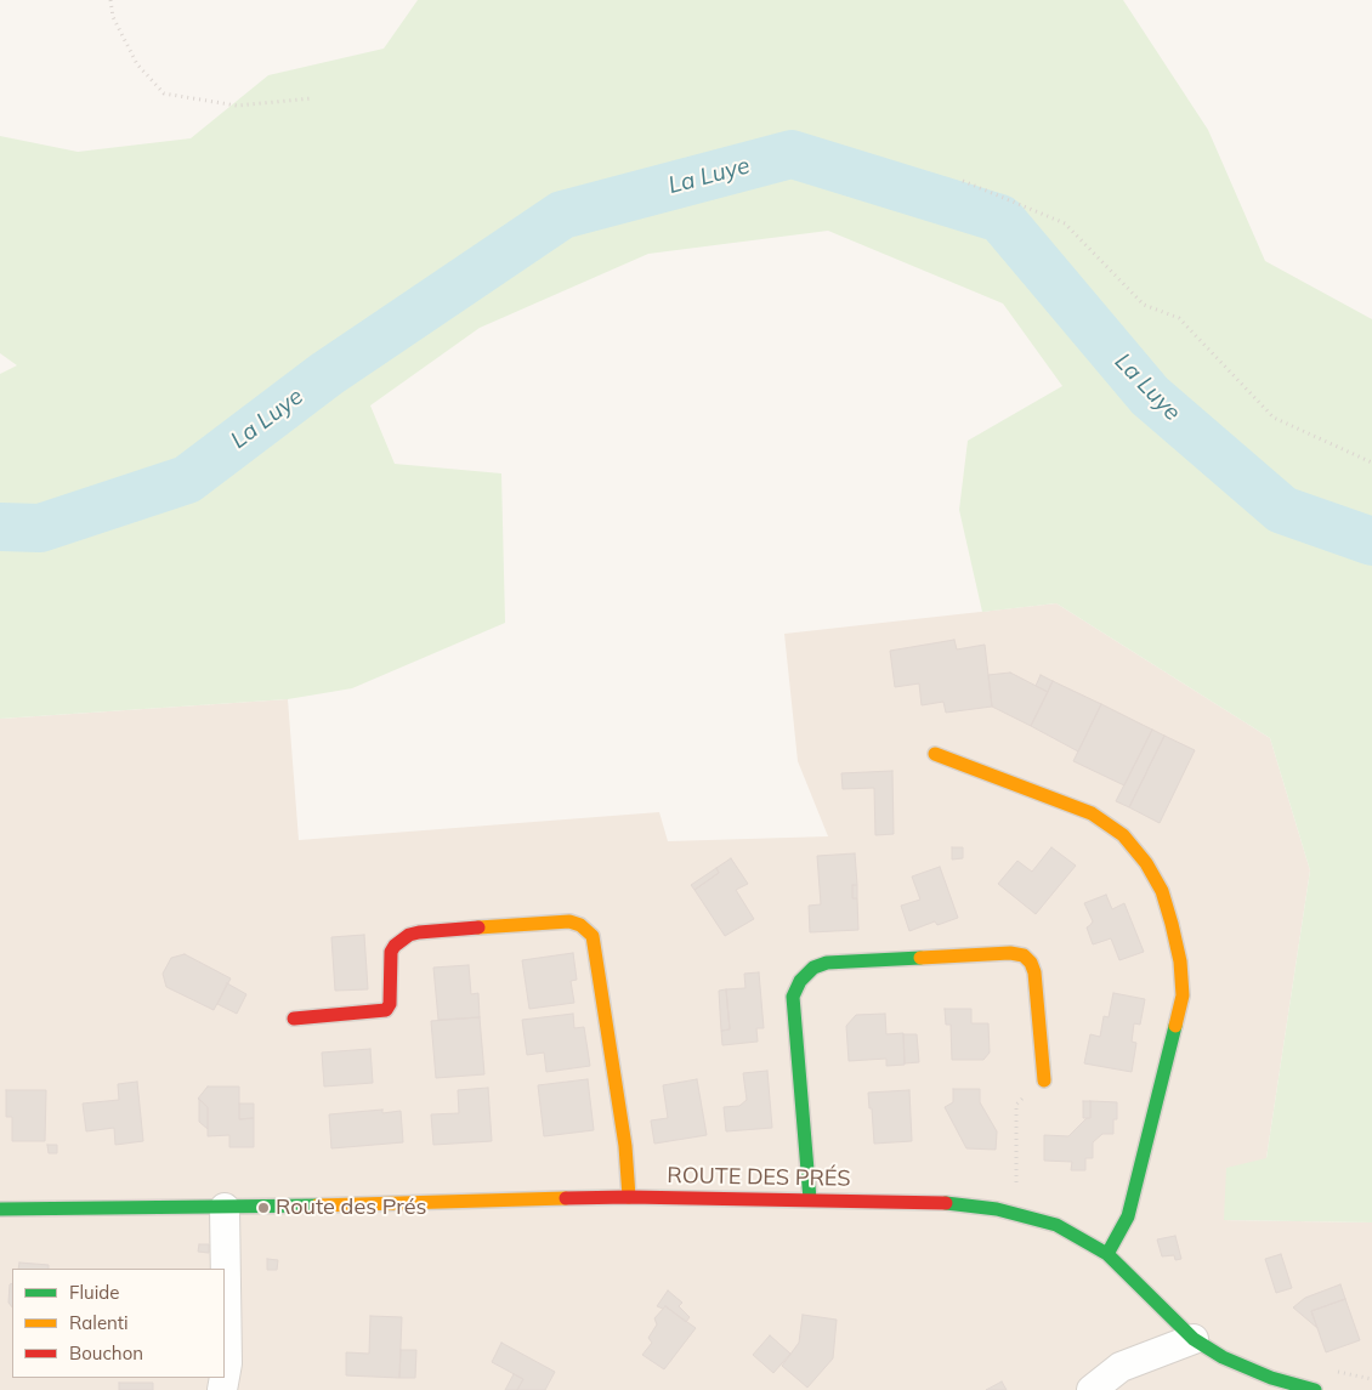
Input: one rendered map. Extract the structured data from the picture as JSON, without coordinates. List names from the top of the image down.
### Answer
{
  "streets": {
    "street": ["ROUTE DES PRÉS"]
  },
  "water": ["La Luye"],
  "places": ["Route des Prés"],
  "legend": ["Fluide", "Ralenti", "Bouchon"]
}
